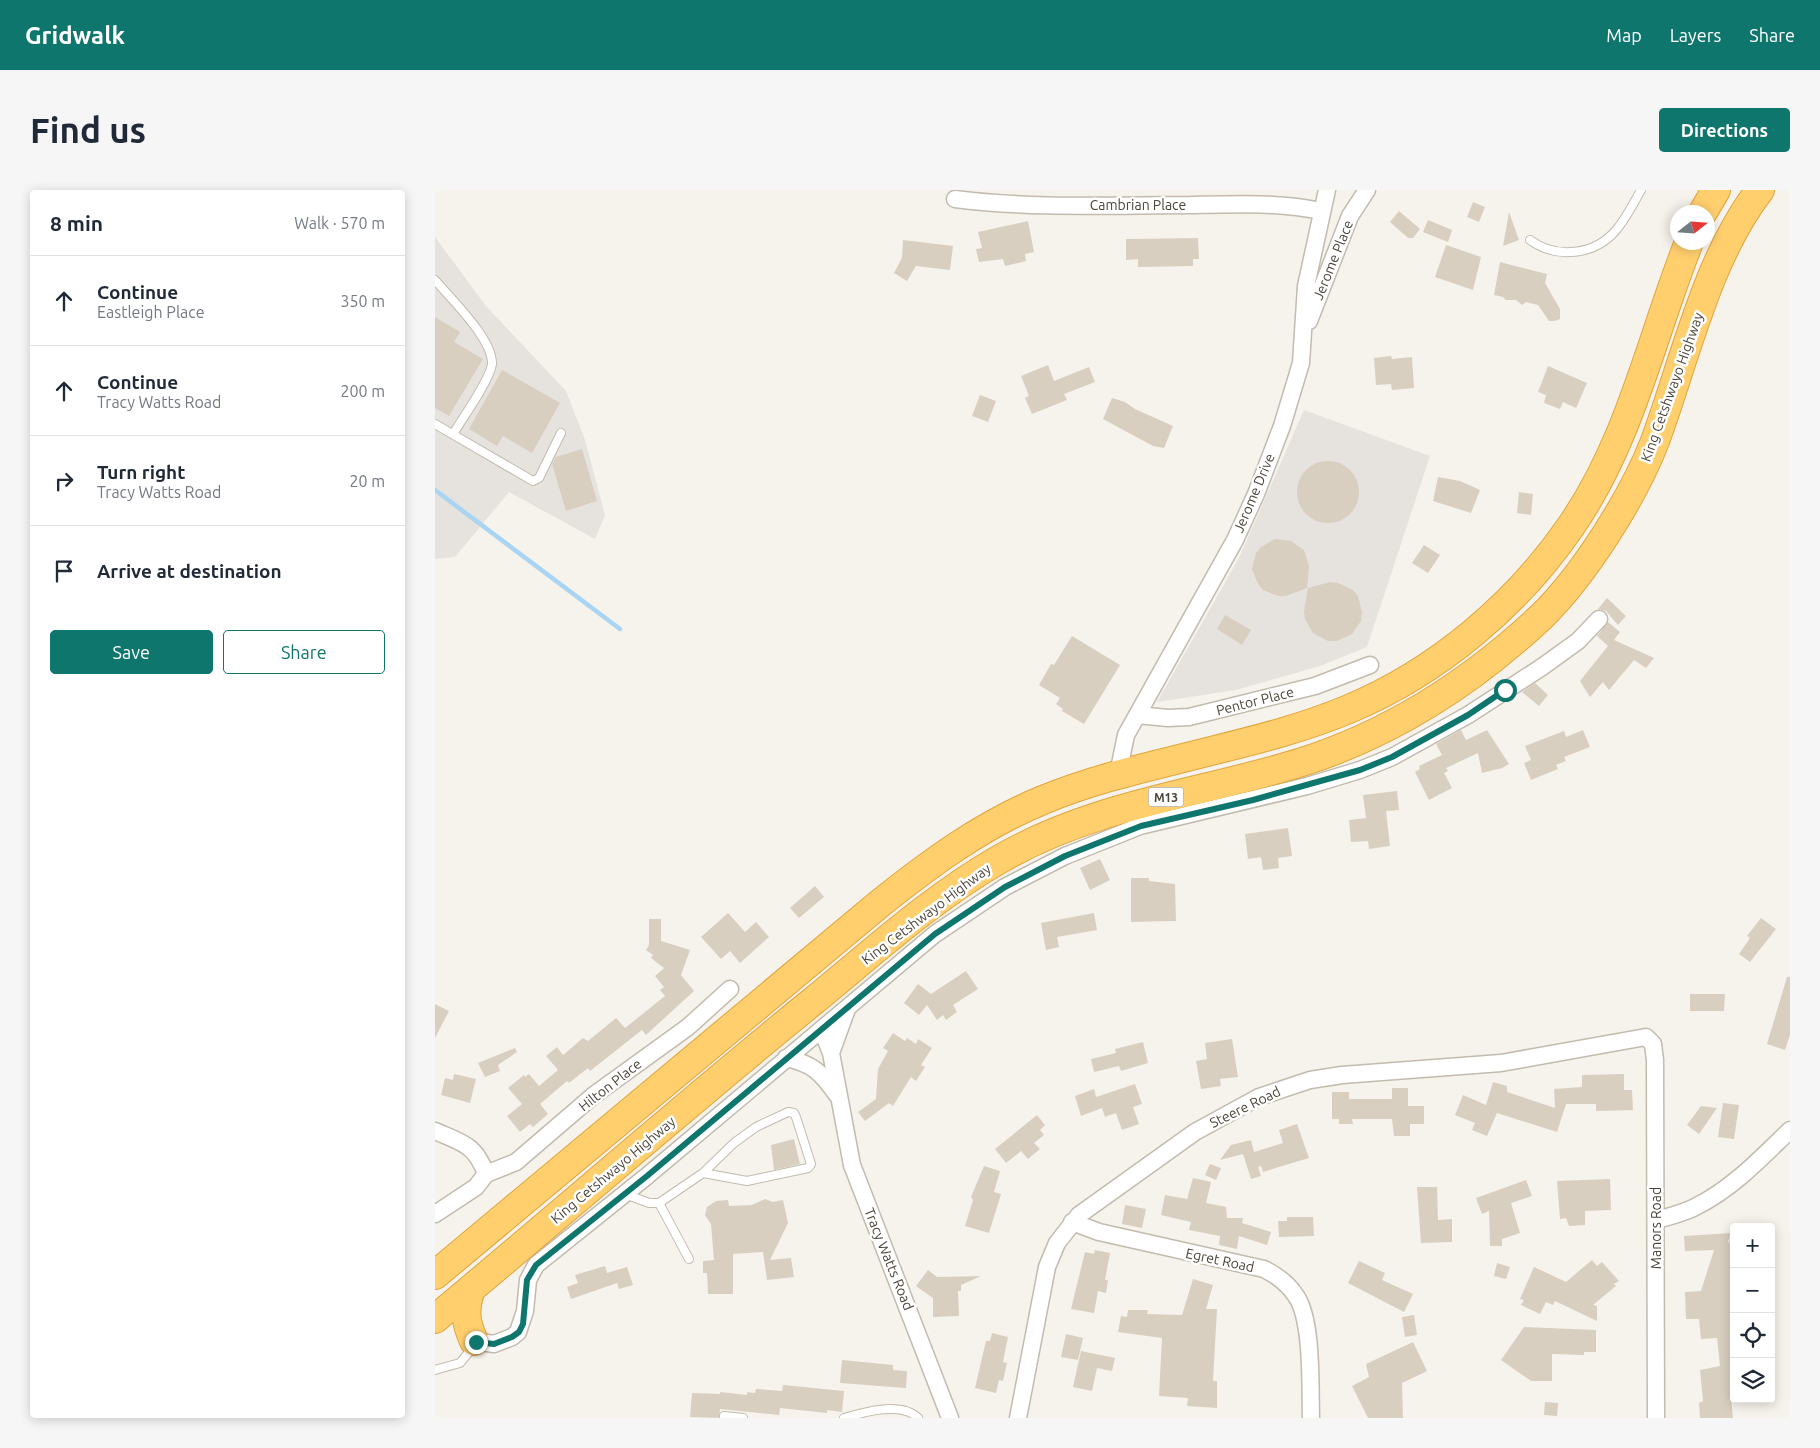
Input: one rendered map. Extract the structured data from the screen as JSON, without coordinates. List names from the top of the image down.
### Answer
{
  "streets": {
    "highway": ["King Cetshwayo Highway", "M13"],
    "street": [
      "Cambrian Place",
      "Jerome Place",
      "Jerome Drive",
      "Pentor Place",
      "Hilton Place",
      "Steere Road",
      "Manors Road",
      "Tracy Watts Road",
      "Egret Road"
    ]
  },
  "crossings": [
    ["Cambrian Place", "Jerome Drive"],
    ["Jerome Place", "Jerome Drive"],
    ["Jerome Drive", "Pentor Place"],
    ["Jerome Drive", "M13"],
    ["Steere Road", "Manors Road"],
    ["Steere Road", "Egret Road"]
  ],
  "north": "right",
  "page": {
    "header": "Gridwalk",
    "nav": ["Map", "Layers", "Share"],
    "buttons": [
      "Directions",
      ["Save", "Share"]
    ],
    "title": "Find us",
    "heading": ["8 min", "Walk · 570 m"],
    "list": [
      ["Continue", "Eastleigh Place", "350 m"],
      ["Continue", "Tracy Watts Road", "200 m"],
      ["Turn right", "Tracy Watts Road", "20 m"],
      "Arrive at destination"
    ],
    "map_buttons": ["+", "−"]
  }
}
